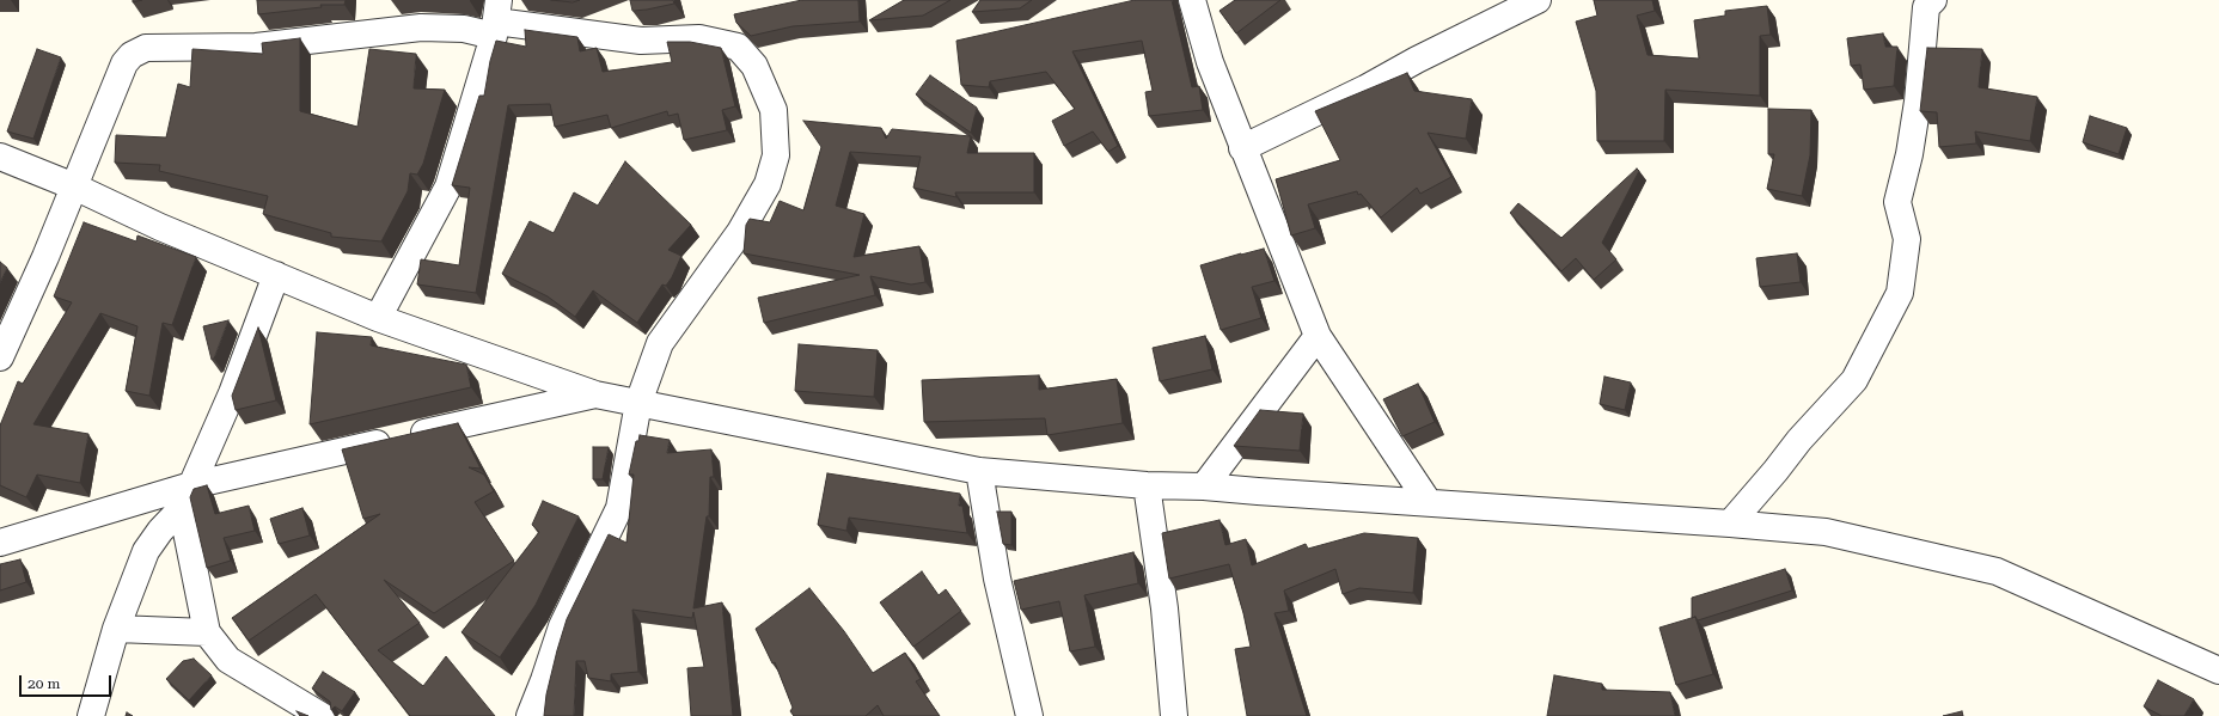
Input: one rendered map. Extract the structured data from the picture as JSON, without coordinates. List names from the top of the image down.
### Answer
{
  "scale_bar": "20 m"
}
